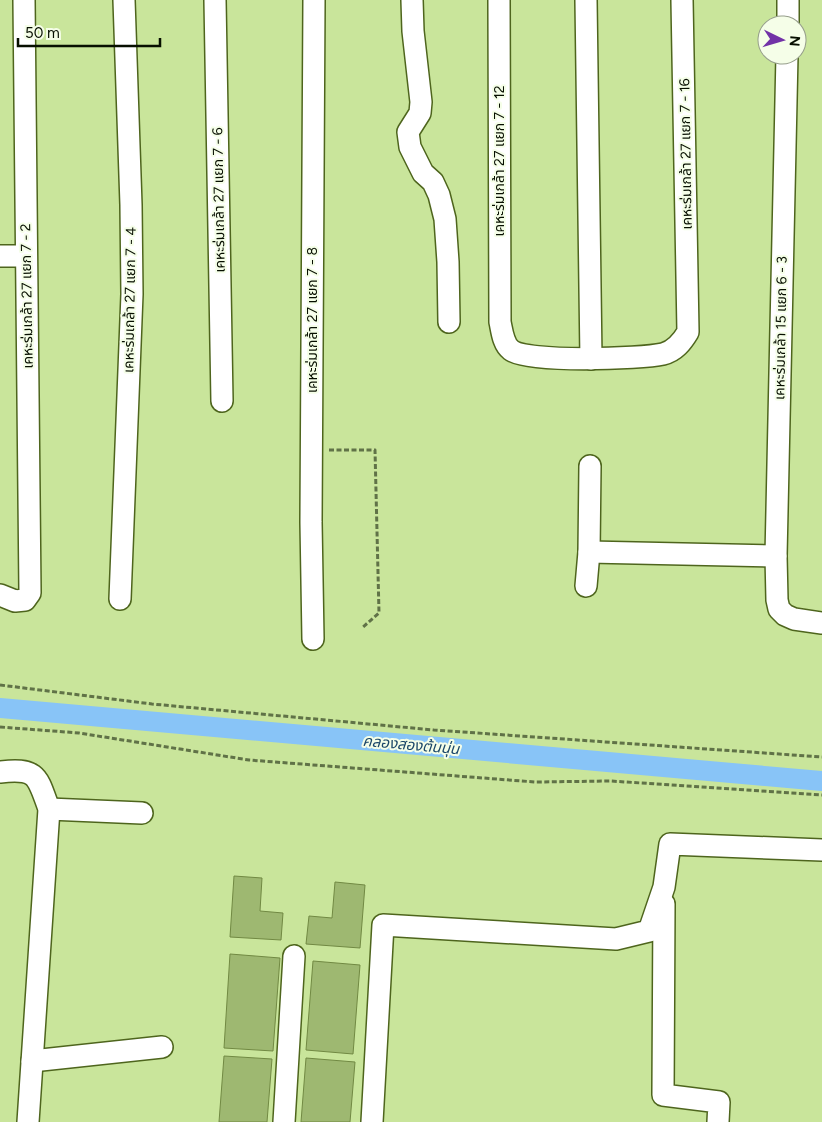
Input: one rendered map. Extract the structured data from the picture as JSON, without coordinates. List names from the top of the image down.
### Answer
{
  "streets": {
    "street": [
      "เคหะร่มเกล้า 27 แยก 7 - 16",
      "เคหะร่มเกล้า 27 แยก 7 - 12",
      "เคหะร่มเกล้า 27 แยก 7 - 6",
      "เคหะร่มเกล้า 27 แยก 7 - 2",
      "เคหะร่มเกล้า 27 แยก 7 - 4",
      "เคหะร่มเกล้า 27 แยก 7 - 8",
      "เคหะร่มเกล้า 15 แยก 6 - 3"
    ]
  },
  "crossings": [
    ["เคหะร่มเกล้า 27 แยก 7 - 16", "เคหะร่มเกล้า 27 แยก 7 - 12"]
  ],
  "water": ["คลองสองต้นนุ่น"],
  "scale_bar": "50 m",
  "north": "right"
}
